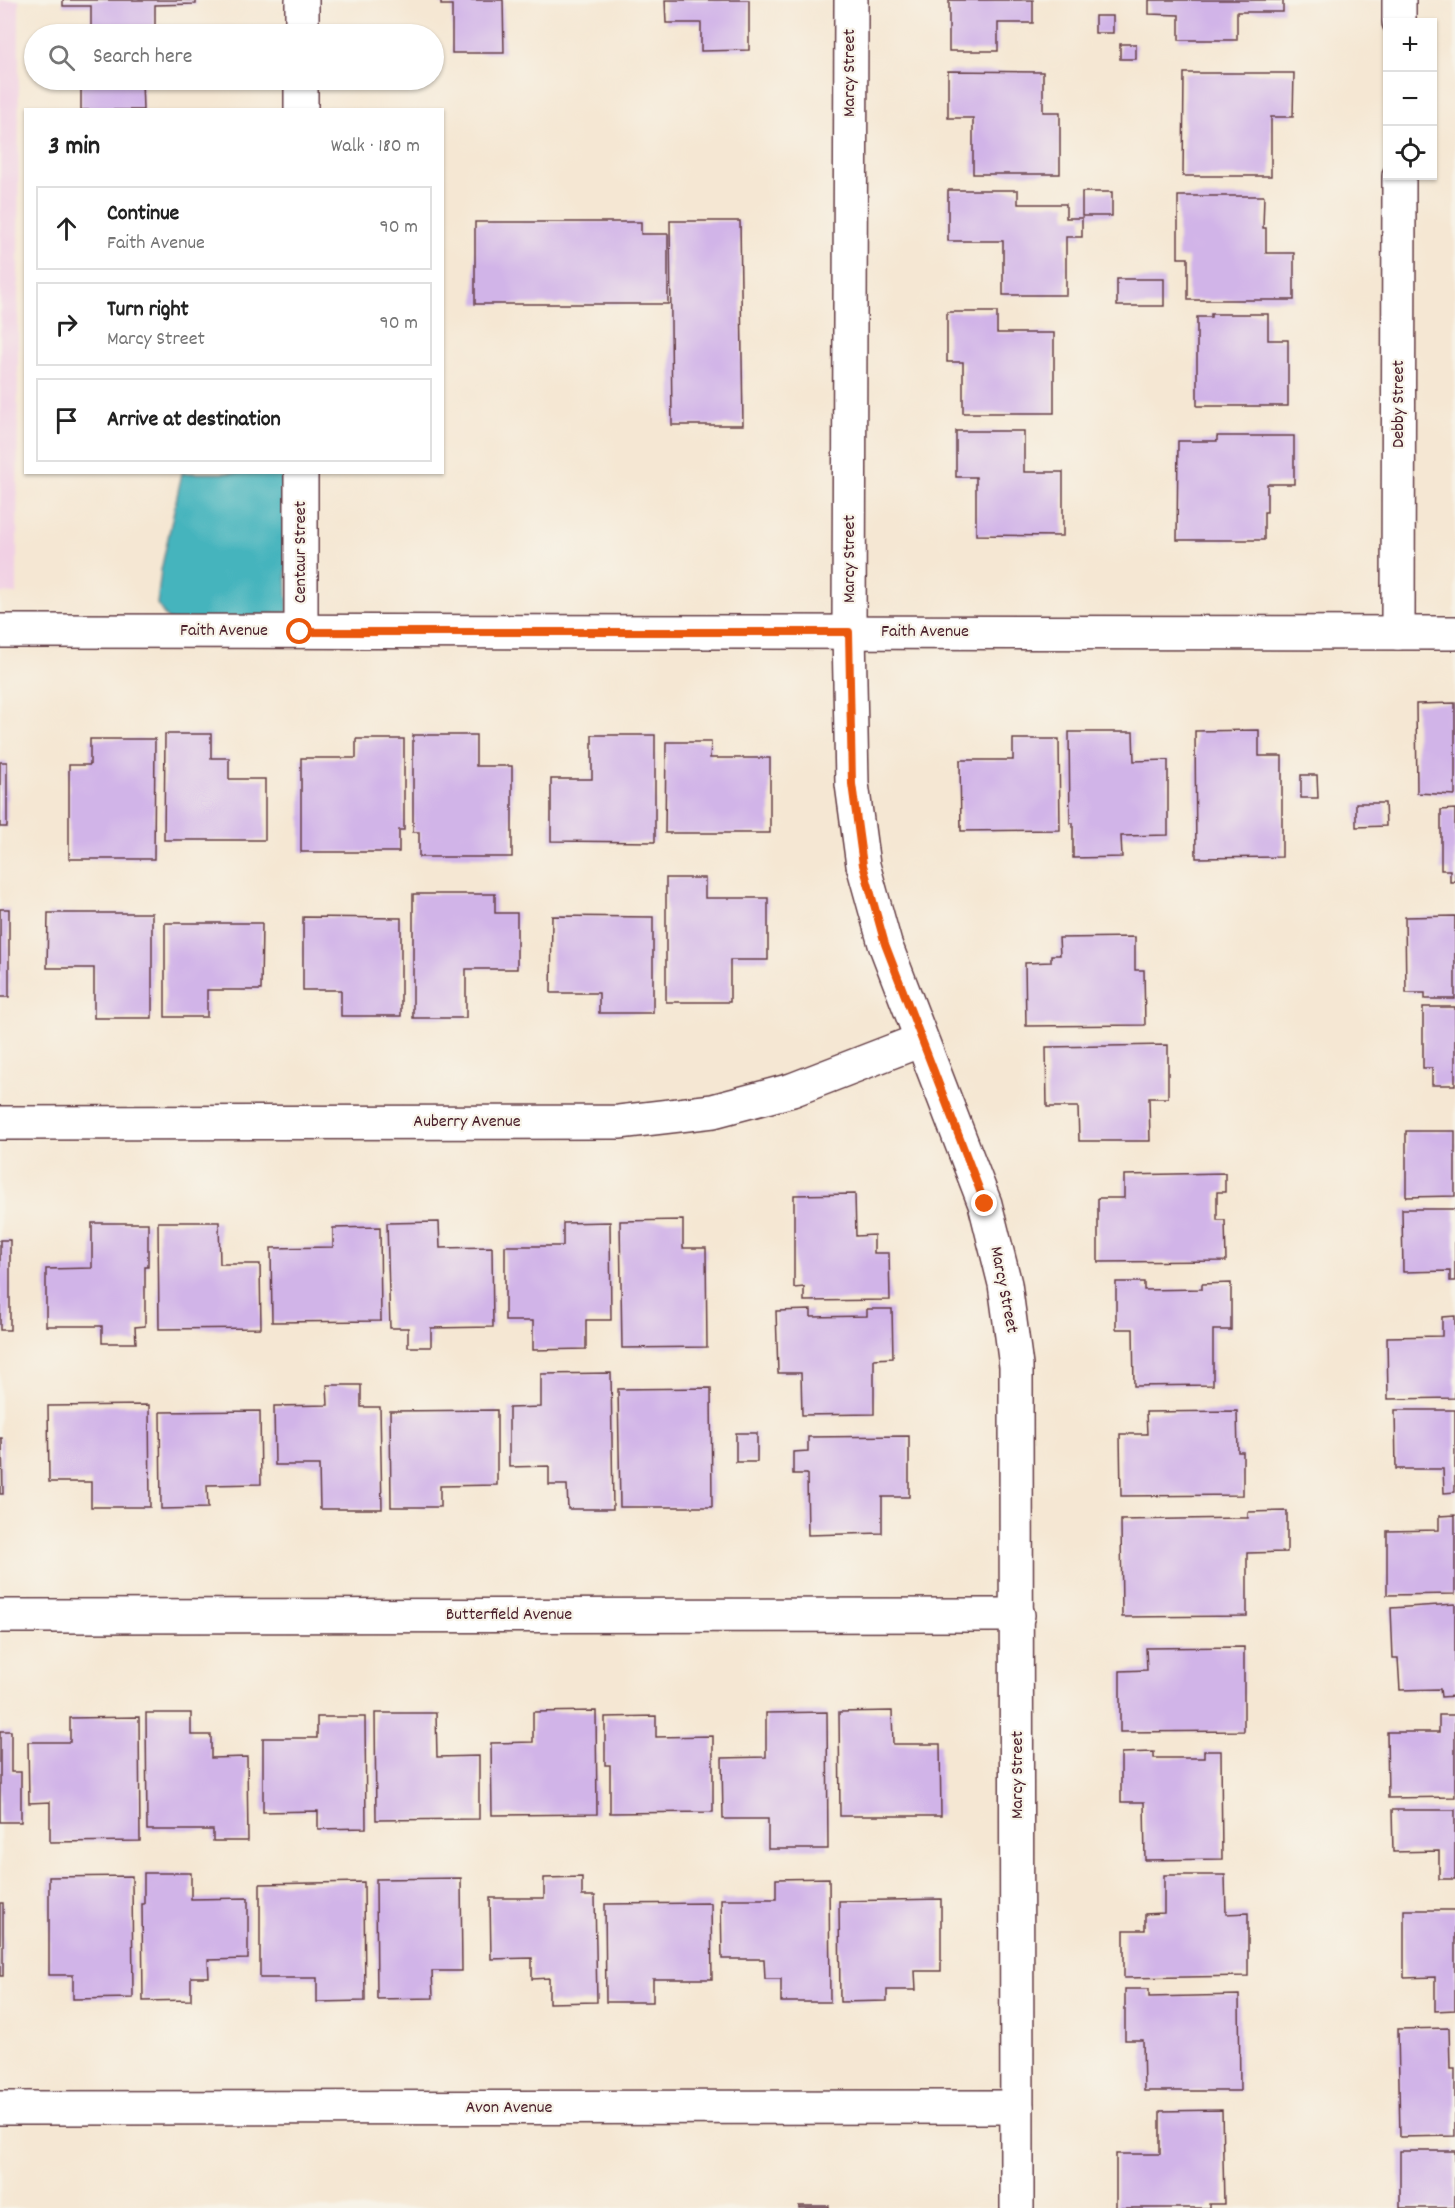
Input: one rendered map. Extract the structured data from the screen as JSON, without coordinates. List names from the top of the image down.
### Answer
{
  "streets": {
    "street": [
      "Marcy Street",
      "Debby Street",
      "Centaur Street",
      "Faith Avenue",
      "Auberry Avenue",
      "Butterfield Avenue",
      "Avon Avenue"
    ]
  },
  "crossings": [
    ["Marcy Street", "Faith Avenue"],
    ["Marcy Street", "Auberry Avenue"],
    ["Marcy Street", "Butterfield Avenue"],
    ["Marcy Street", "Avon Avenue"],
    ["Debby Street", "Faith Avenue"],
    ["Centaur Street", "Faith Avenue"]
  ],
  "page": {
    "map_buttons": ["+", "−"],
    "search": "Search here",
    "heading": ["3 min", "Walk · 180 m"],
    "list": [
      ["Continue", "Faith Avenue", "90 m"],
      ["Turn right", "Marcy Street", "90 m"],
      "Arrive at destination"
    ]
  }
}
